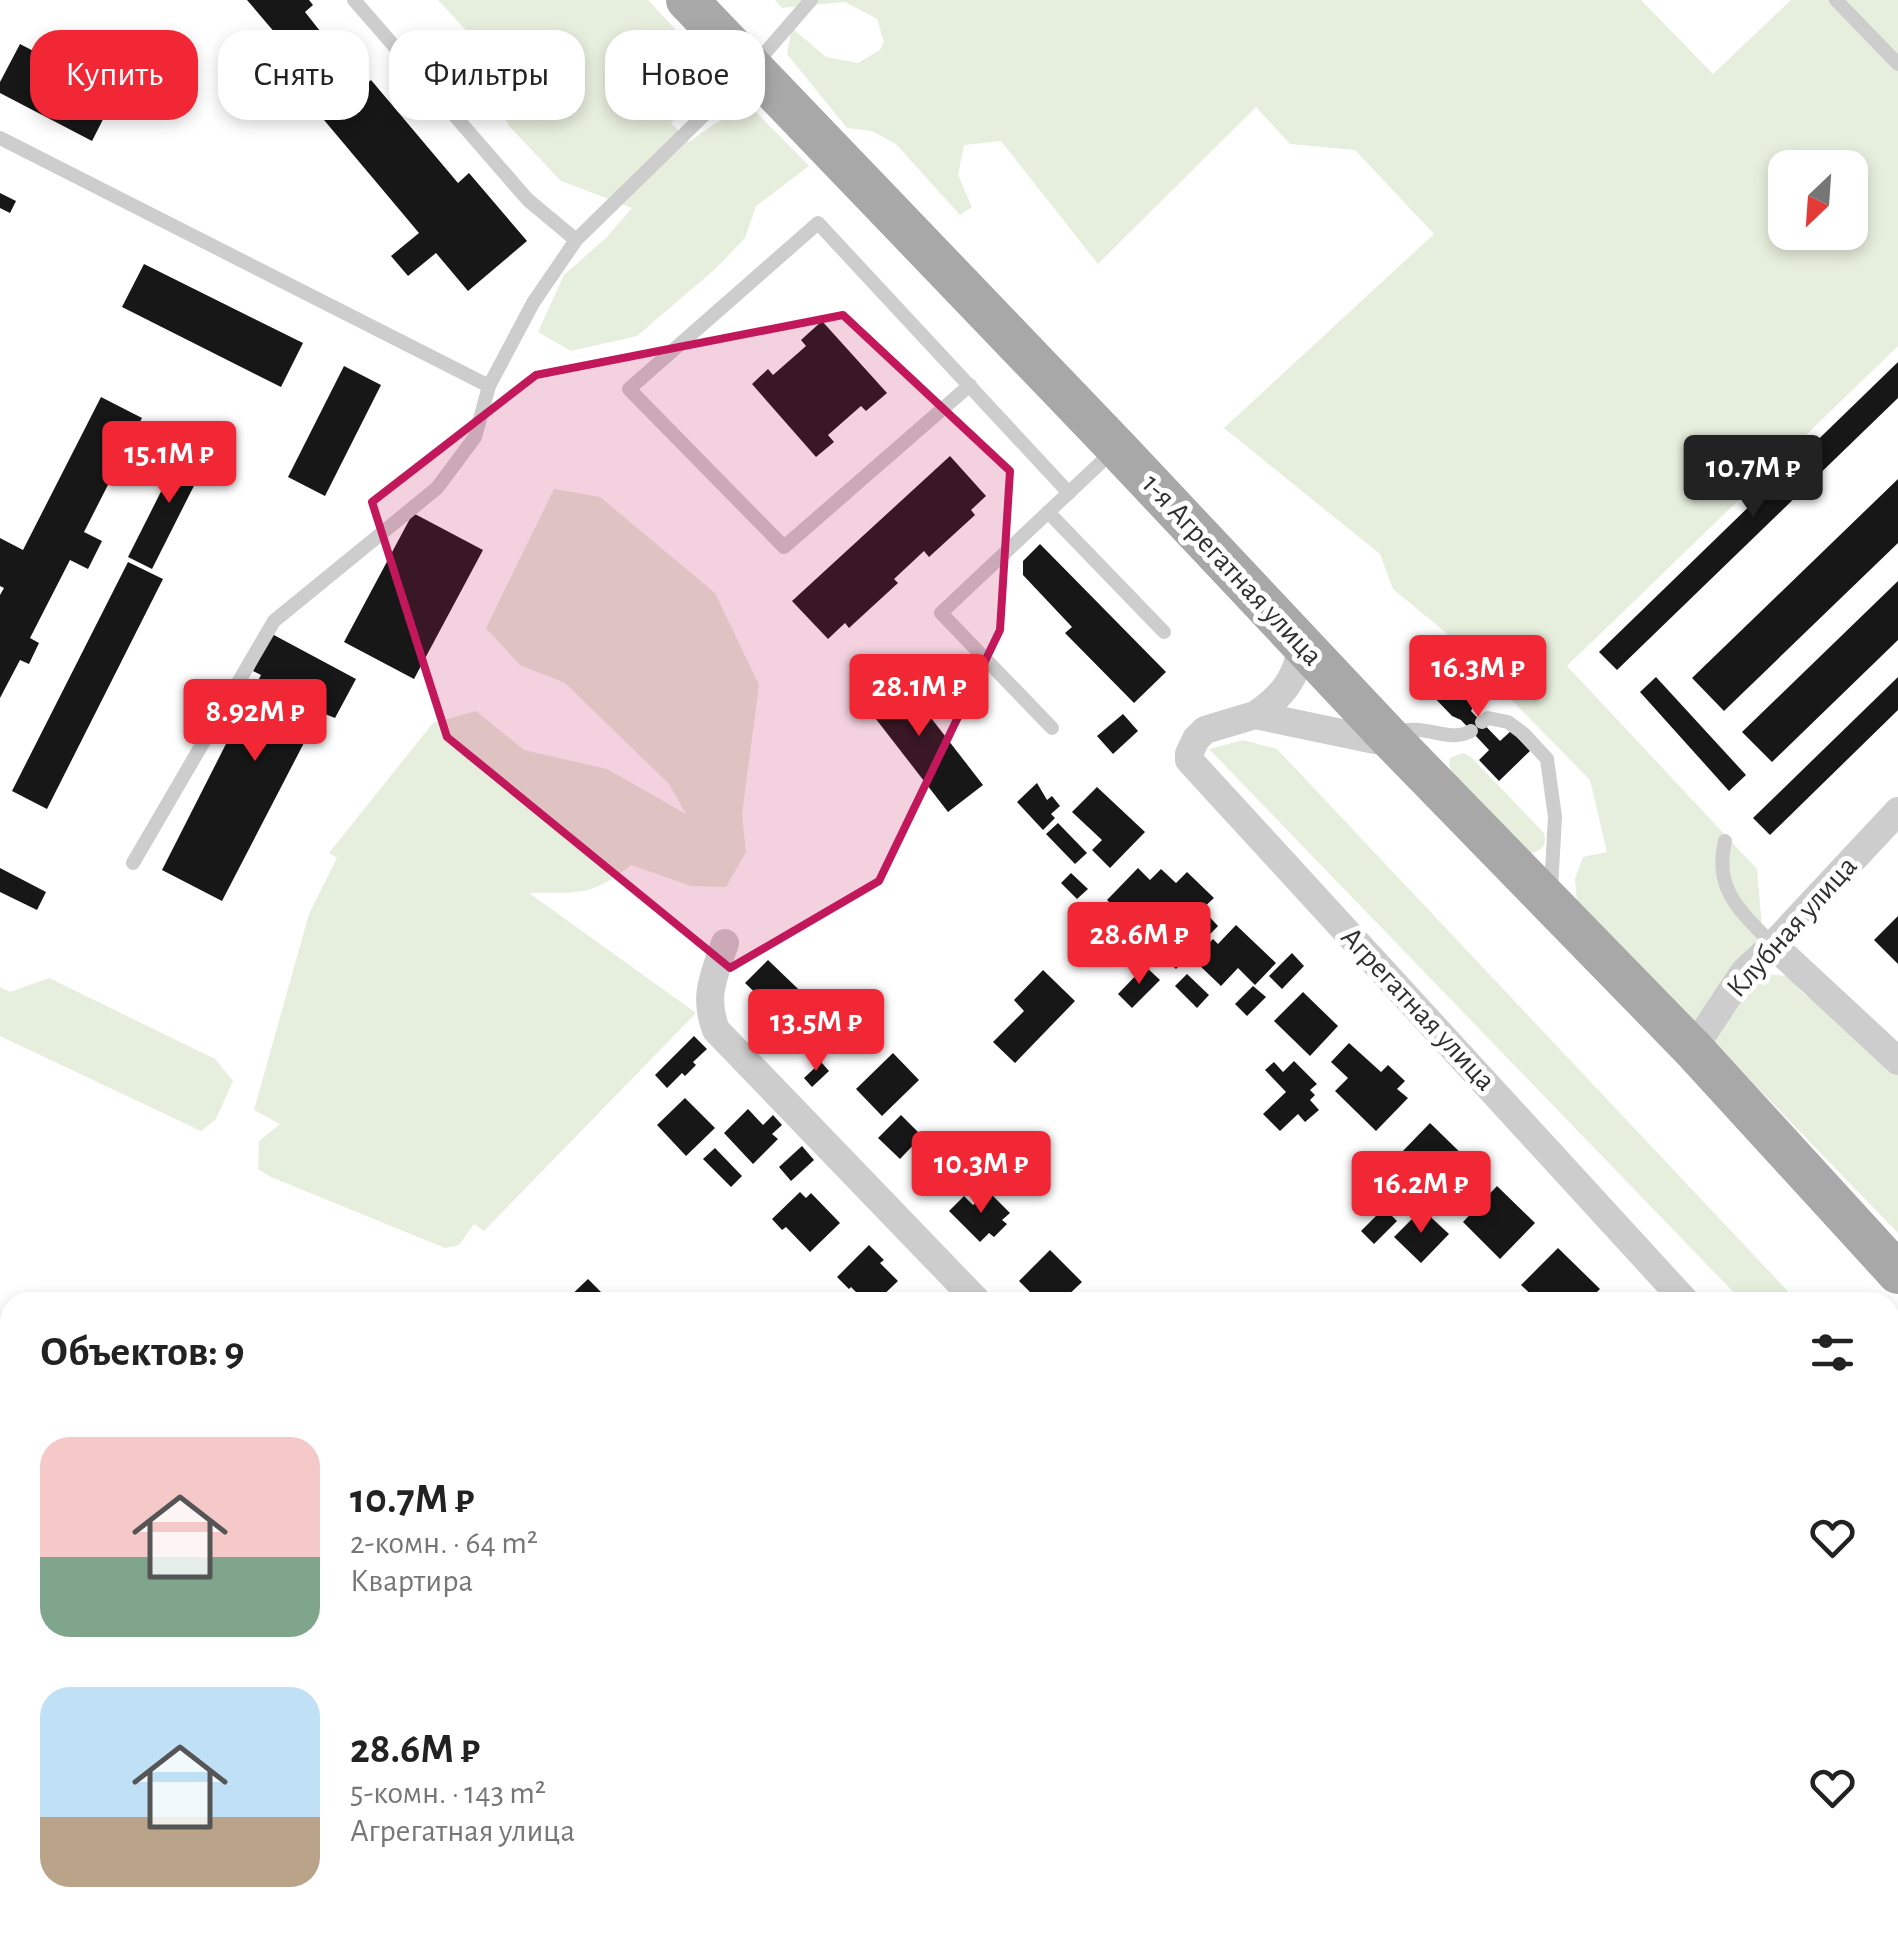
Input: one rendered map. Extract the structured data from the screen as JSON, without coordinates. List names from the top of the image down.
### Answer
{
  "streets": {
    "main road": ["1-я Агрегатная улица"],
    "street": ["Клубная улица", "Агрегатная улица"]
  },
  "crossings": [
    ["1-я Агрегатная улица", "Клубная улица"]
  ],
  "north": "bottom left",
  "page": {
    "chip": [
      "Купить",
      "Снять",
      "Фильтры",
      "Новое"
    ],
    "price": [
      "15.1M ₽",
      "10.7M ₽",
      "16.3M ₽",
      "28.1M ₽",
      "8.92M ₽",
      "28.6M ₽",
      "13.5M ₽",
      "10.3M ₽",
      "16.2M ₽"
    ],
    "heading": "Объектов: 9",
    "list": [
      {
        "name": "10.7M ₽",
        "note": "2-комн. · 64 m² · Квартира"
      },
      {
        "name": "28.6M ₽",
        "note": "5-комн. · 143 m² · Агрегатная улица"
      }
    ]
  }
}
